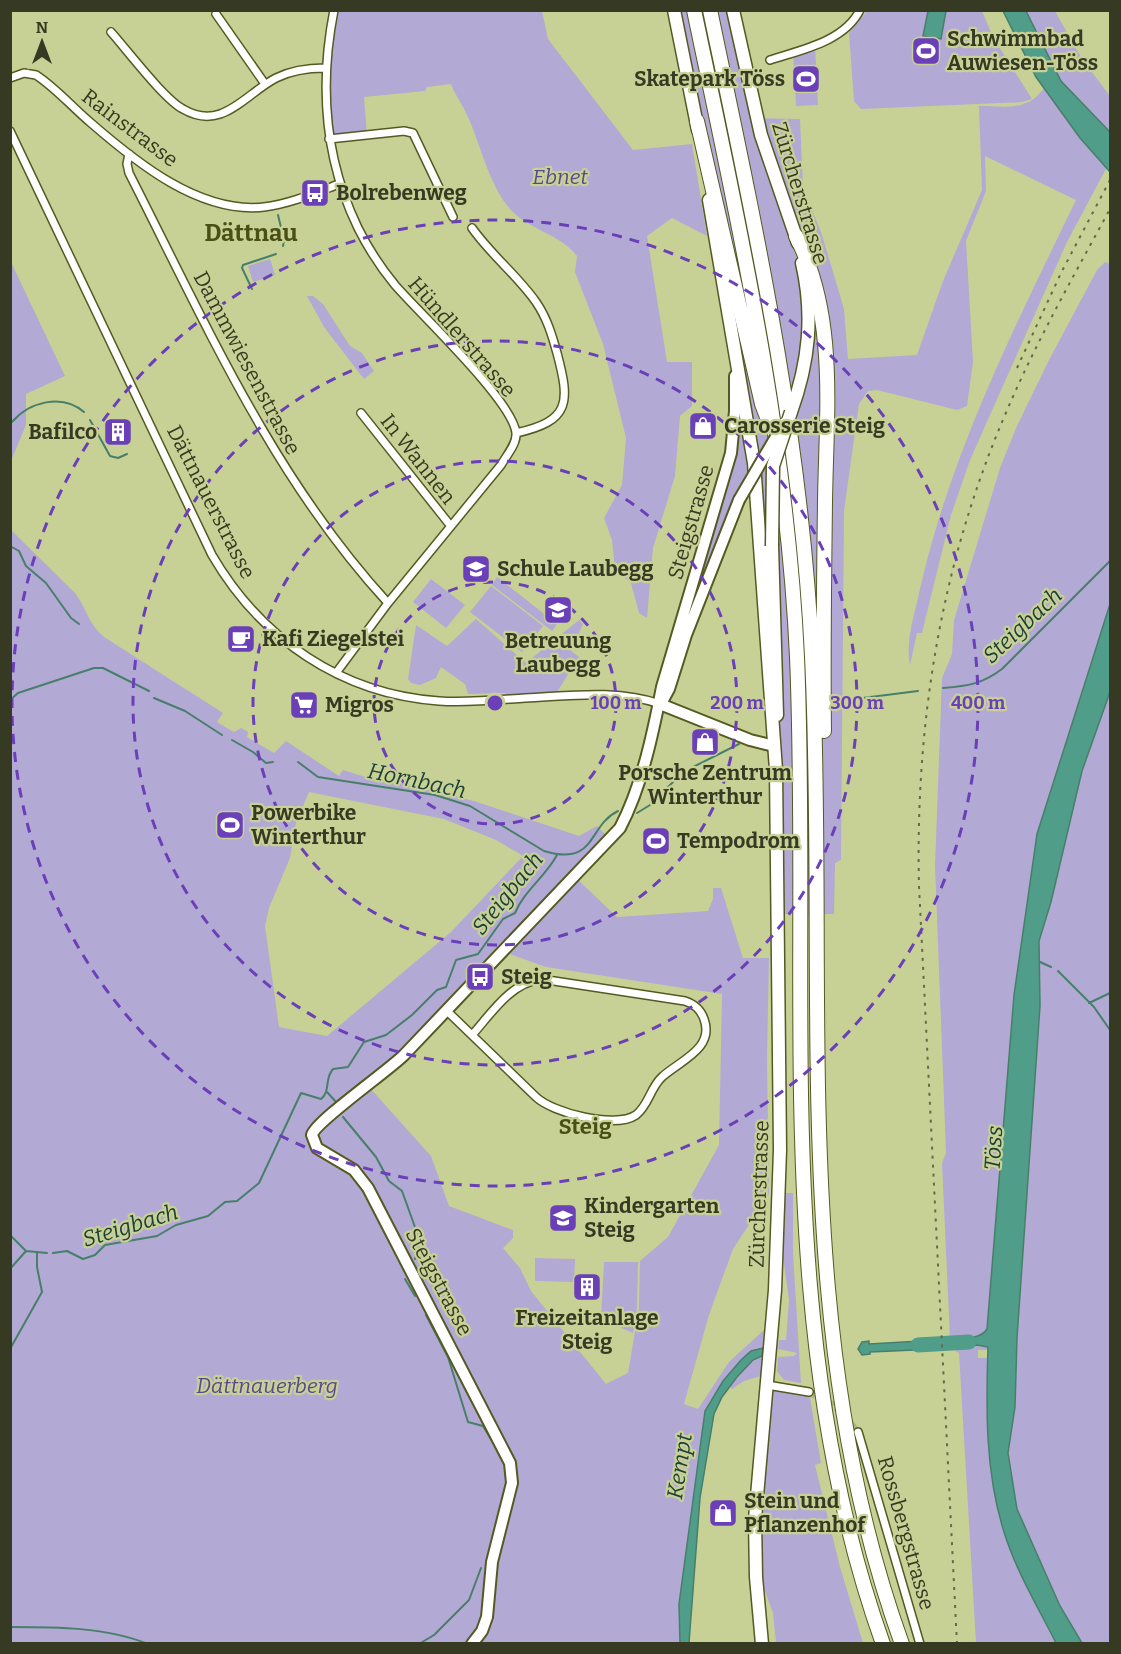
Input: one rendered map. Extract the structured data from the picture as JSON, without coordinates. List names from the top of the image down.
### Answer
{
  "streets": {
    "main road": ["Zürcherstrasse", "Dättnauerstrasse", "Steigstrasse"],
    "street": [
      "Rainstrasse",
      "Hündlerstrasse",
      "Dammwiesenstrasse",
      "In Wannen",
      "Rossbergstrasse"
    ]
  },
  "crossings": [
    ["Rainstrasse", "Hündlerstrasse"],
    ["Rainstrasse", "Dammwiesenstrasse"],
    ["Zürcherstrasse", "Dättnauerstrasse"],
    ["Zürcherstrasse", "Steigstrasse"],
    ["Dättnauerstrasse", "Steigstrasse"]
  ],
  "districts": ["Dättnau", "Steig"],
  "water": [
    "Steigbach",
    "Hornbach",
    "Töss",
    "Kempt"
  ],
  "parks": ["Ebnet", "Dättnauerberg"],
  "places": {
    "sports": [
      "Schwimmbad Auwiesen-Töss",
      "Skatepark Töss",
      "Powerbike Winterthur",
      "Tempodrom"
    ],
    "bus stop": ["Bolrebenweg", "Steig"],
    "shop": ["Carosserie Steig", "Porsche Zentrum Winterthur", "Stein und Pflanzenhof"],
    "building": ["Bafilco", "Freizeitanlage Steig"],
    "school or university": ["Schule Laubegg", "Betreuung Laubegg", "Kindergarten Steig"],
    "cafe": ["Kafi Ziegelstei"],
    "supermarket": ["Migros"]
  },
  "north": "top",
  "rings": [
    "100 m",
    "200 m",
    "300 m",
    "400 m"
  ]
}
